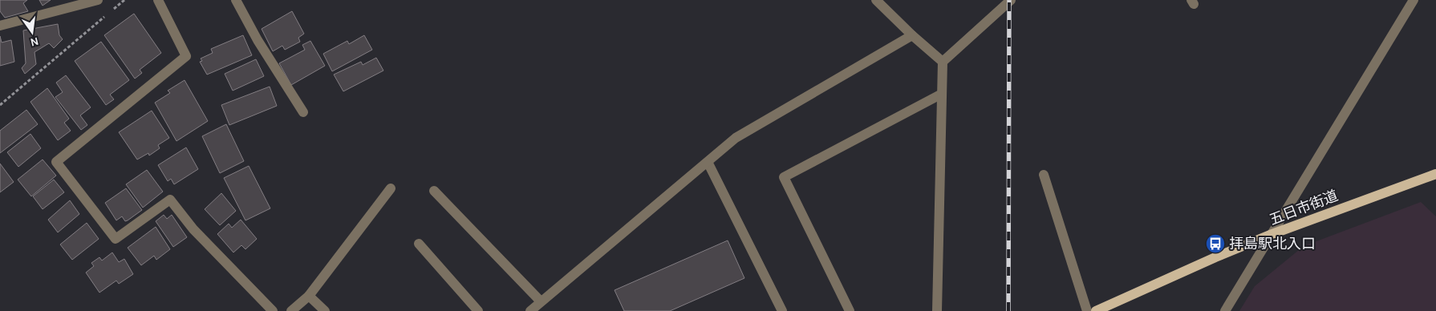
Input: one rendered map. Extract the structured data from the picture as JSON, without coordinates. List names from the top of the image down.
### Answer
{
  "streets": {
    "main road": ["五日市街道"]
  },
  "places": {
    "bus stop": ["拝島駅北入口"]
  },
  "north": "bottom"
}
